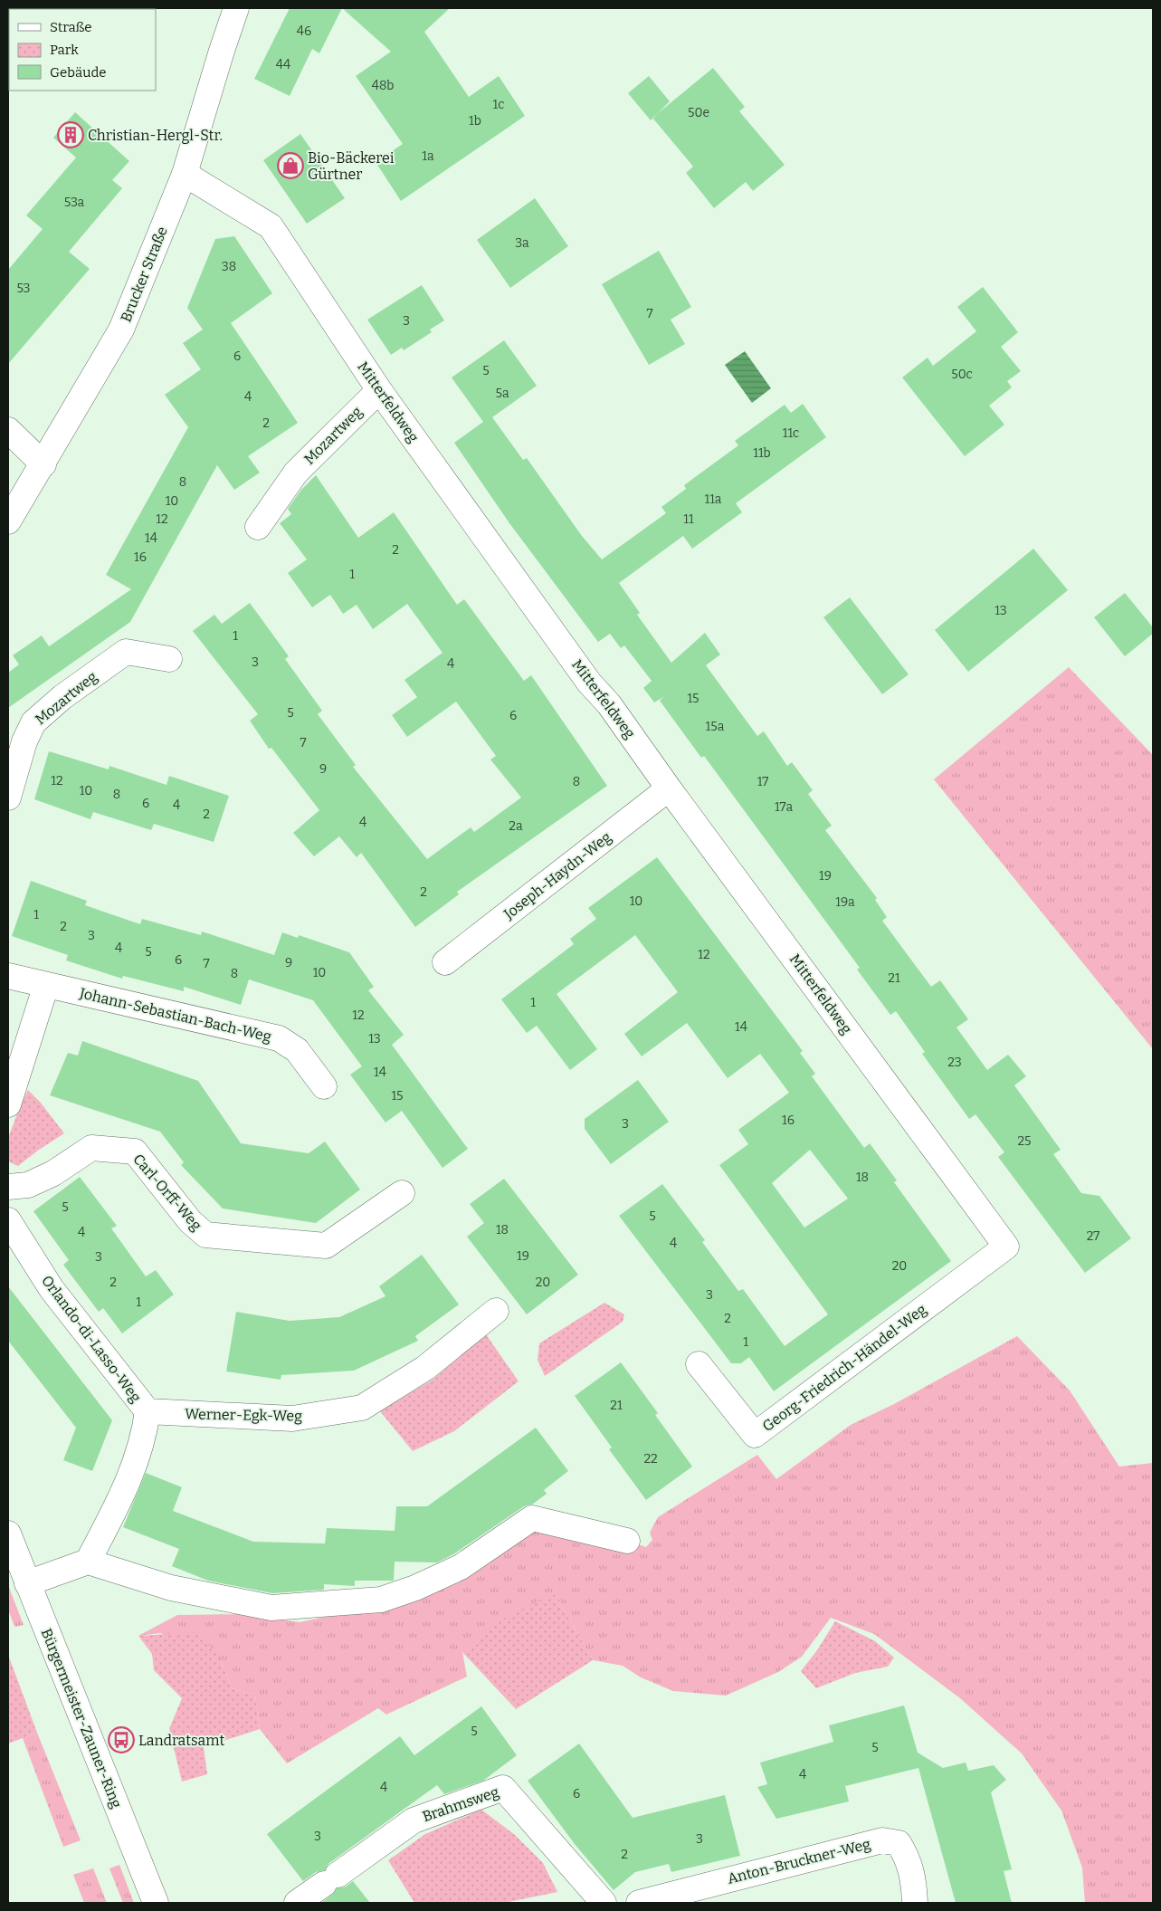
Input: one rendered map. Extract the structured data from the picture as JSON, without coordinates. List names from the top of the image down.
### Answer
{
  "streets": {
    "street": [
      "Brucker Straße",
      "Mitterfeldweg",
      "Mozartweg",
      "Joseph-Haydn-Weg",
      "Johann-Sebastian-Bach-Weg",
      "Carl-Orff-Weg",
      "Orlando-di-Lasso-Weg",
      "Georg-Friedrich-Händel-Weg",
      "Werner-Egk-Weg",
      "Bürgermeister-Zauner-Ring",
      "Brahmsweg",
      "Anton-Bruckner-Weg"
    ]
  },
  "crossings": [
    ["Brucker Straße", "Mitterfeldweg"],
    ["Mitterfeldweg", "Mozartweg"],
    ["Mitterfeldweg", "Joseph-Haydn-Weg"],
    ["Mitterfeldweg", "Georg-Friedrich-Händel-Weg"],
    ["Orlando-di-Lasso-Weg", "Werner-Egk-Weg"]
  ],
  "places": {
    "building": ["Christian-Hergl-Str."],
    "shop": ["Bio-Bäckerei Gürtner"],
    "bus stop": ["Landratsamt"]
  },
  "house_numbers": [
    "46",
    "44",
    "48b",
    "1c",
    "50e",
    "1b",
    "1a",
    "53a",
    "3a",
    "38",
    "53",
    "7",
    "3",
    "6",
    "5",
    "50c",
    "5a",
    "4",
    "2",
    "11c",
    "11b",
    "8",
    "11a",
    "10",
    "12",
    "11",
    "14",
    "2",
    "16",
    "1",
    "13",
    "1",
    "3",
    "4",
    "15",
    "5",
    "6",
    "15a",
    "7",
    "9",
    "12",
    "8",
    "17",
    "10",
    "8",
    "6",
    "4",
    "17a",
    "2",
    "4",
    "2a",
    "19",
    "2",
    "10",
    "19a",
    "1",
    "2",
    "3",
    "4",
    "5",
    "12",
    "6",
    "9",
    "7",
    "10",
    "8",
    "21",
    "1",
    "12",
    "14",
    "13",
    "23",
    "14",
    "15",
    "16",
    "3",
    "25",
    "18",
    "5",
    "5",
    "18",
    "4",
    "27",
    "4",
    "19",
    "3",
    "20",
    "2",
    "20",
    "3",
    "1",
    "2",
    "1",
    "21",
    "22",
    "5",
    "5",
    "4",
    "4",
    "6",
    "3",
    "3",
    "2"
  ],
  "legend": ["Straße", "Park", "Gebäude"]
}
